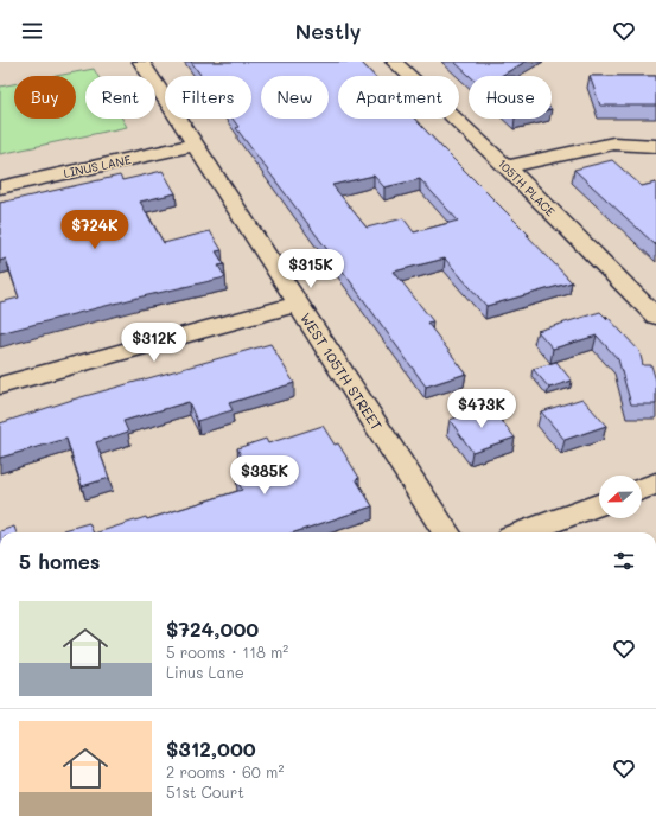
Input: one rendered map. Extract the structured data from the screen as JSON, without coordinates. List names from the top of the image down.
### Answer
{
  "streets": {
    "street": ["LINUS LANE", "105TH PLACE", "WEST 105TH STREET"]
  },
  "crossings": [
    ["LINUS LANE", "WEST 105TH STREET"]
  ],
  "north": "left",
  "page": {
    "header": "Nestly",
    "chip": [
      "Buy",
      "Rent",
      "Filters",
      "New",
      "Apartment",
      "House"
    ],
    "price": [
      "$724K",
      "$315K",
      "$312K",
      "$473K",
      "$385K"
    ],
    "heading": "5 homes",
    "list": [
      {
        "name": "$724,000",
        "note": "5 rooms · 118 m² · Linus Lane"
      },
      {
        "name": "$312,000",
        "note": "2 rooms · 60 m² · 51st Court"
      }
    ]
  }
}
